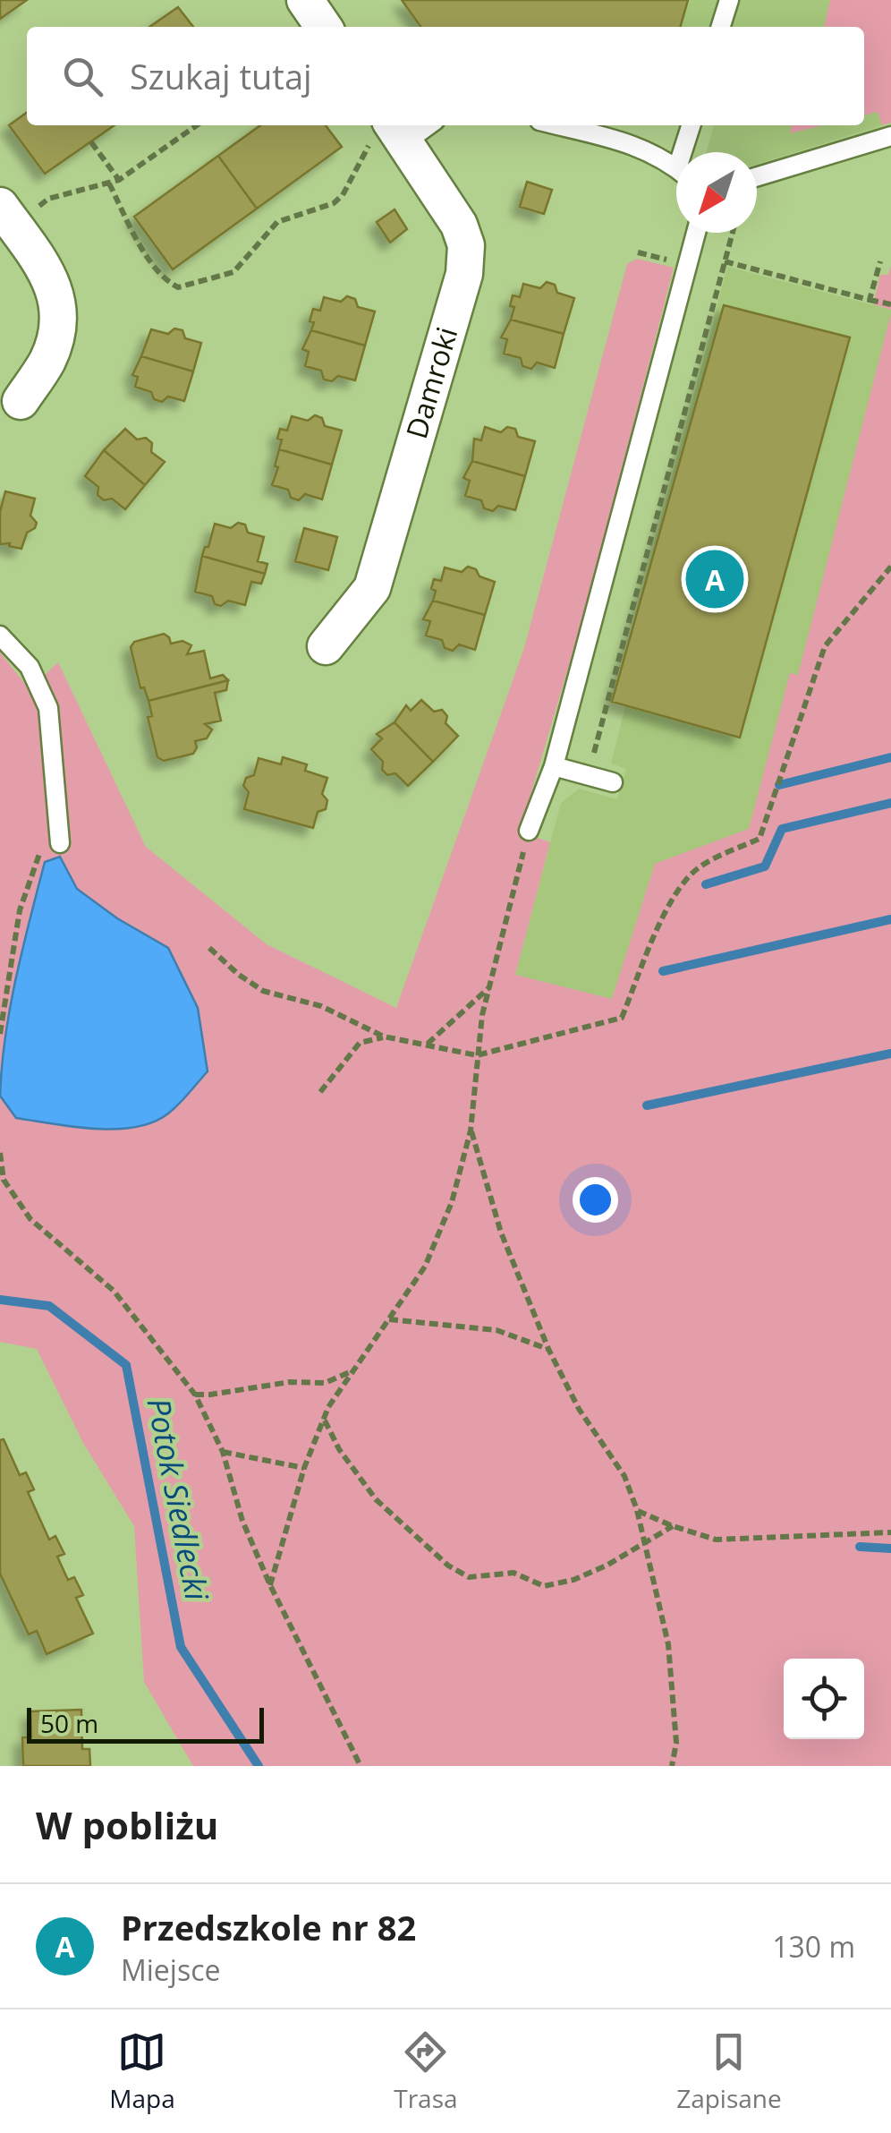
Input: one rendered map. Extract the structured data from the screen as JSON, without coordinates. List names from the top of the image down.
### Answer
{
  "streets": {
    "street": ["Damroki"]
  },
  "water": ["Potok Siedlecki"],
  "scale_bar": "50 m",
  "north": "bottom left",
  "page": {
    "search": "Szukaj tutaj",
    "pins": "A",
    "scale": "50 m",
    "heading": "W pobliżu",
    "list": [
      {
        "mark": "A",
        "name": "Przedszkole nr 82",
        "note": "Miejsce",
        "value": "130 m"
      }
    ],
    "nav": ["Mapa", "Trasa", "Zapisane"]
  }
}
